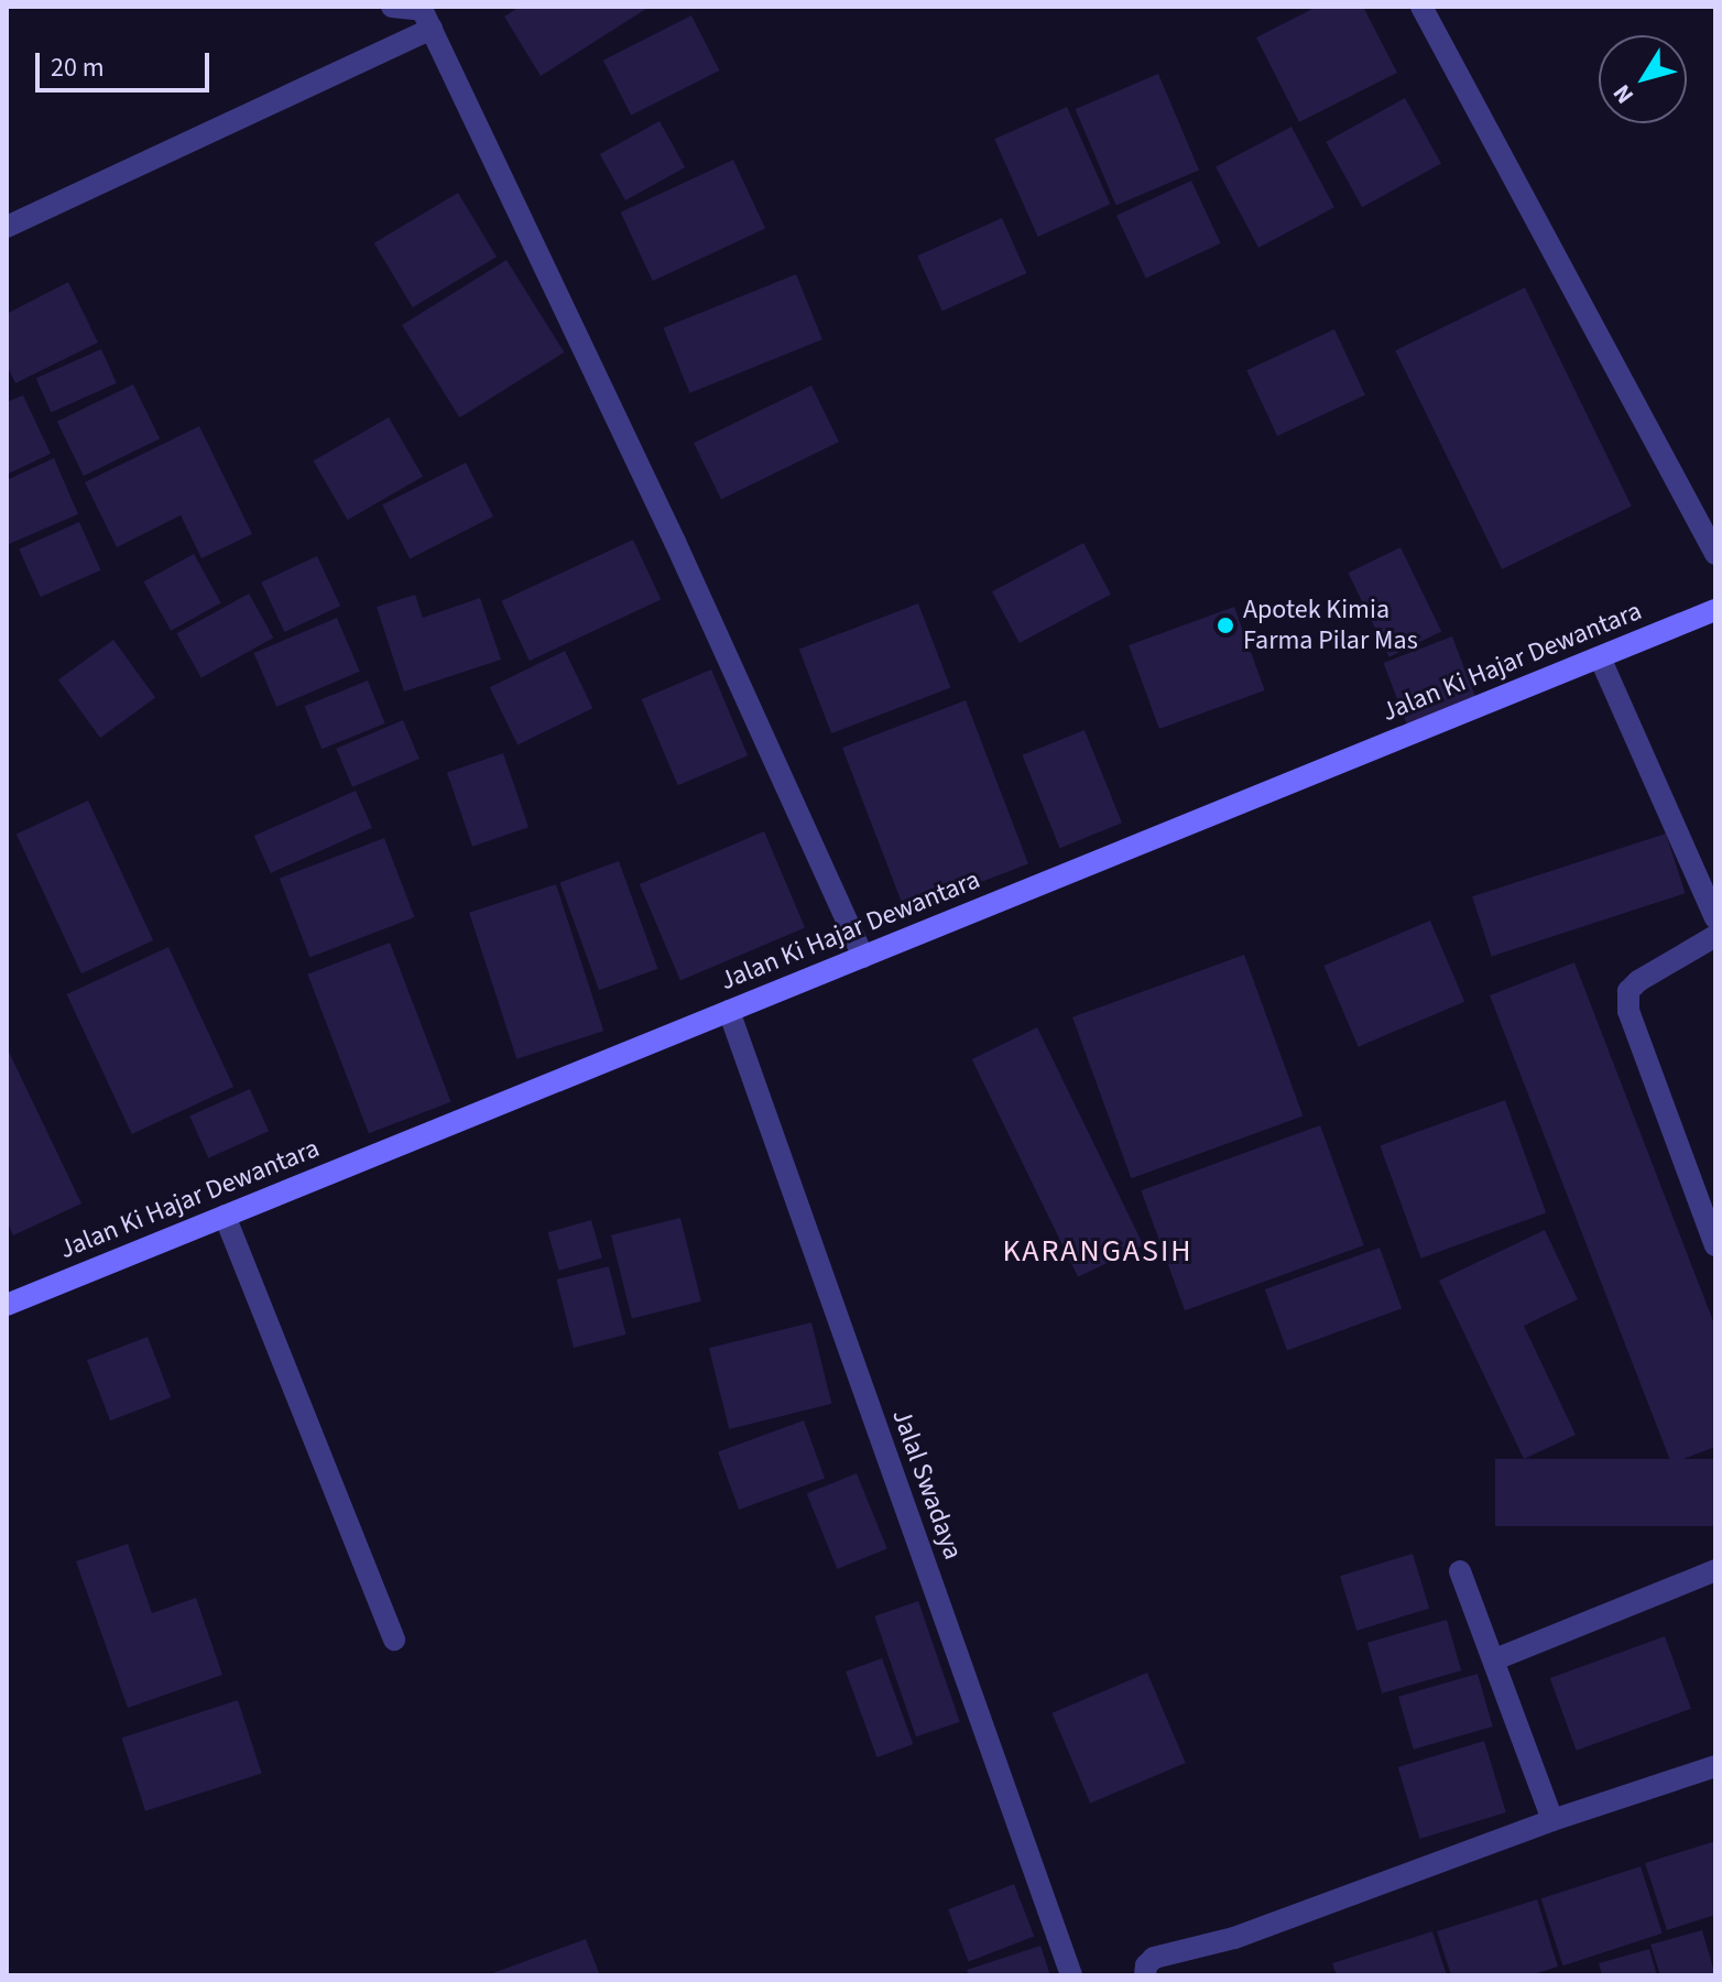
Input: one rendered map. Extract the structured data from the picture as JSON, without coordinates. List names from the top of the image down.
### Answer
{
  "streets": {
    "main road": ["Jalan Ki Hajar Dewantara"],
    "street": ["Jalal Swadaya"]
  },
  "crossings": [
    ["Jalan Ki Hajar Dewantara", "Jalal Swadaya"]
  ],
  "districts": ["KARANGASIH"],
  "places": ["Apotek Kimia Farma Pilar Mas"],
  "scale_bar": "20 m",
  "north": "bottom left"
}
